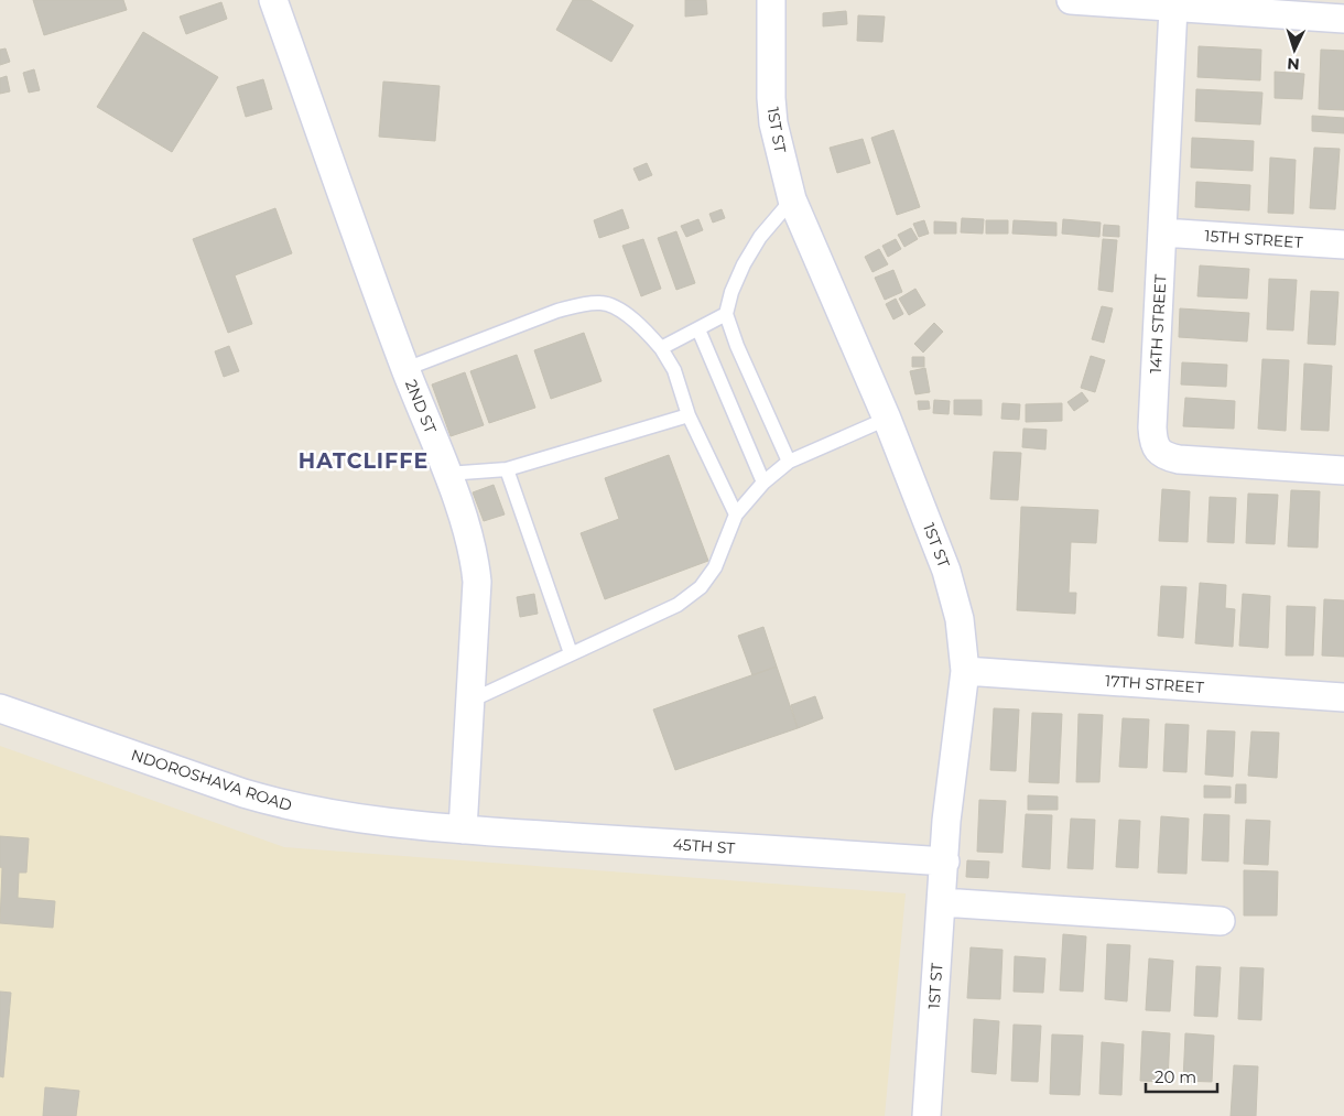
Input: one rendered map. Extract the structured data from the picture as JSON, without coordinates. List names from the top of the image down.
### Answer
{
  "streets": {
    "street": [
      "1ST ST",
      "15TH STREET",
      "14TH STREET",
      "2ND ST",
      "17TH STREET",
      "NDOROSHAVA ROAD",
      "45TH ST"
    ]
  },
  "crossings": [
    ["1ST ST", "17TH STREET"],
    ["1ST ST", "45TH ST"],
    ["15TH STREET", "14TH STREET"],
    ["2ND ST", "NDOROSHAVA ROAD"],
    ["2ND ST", "45TH ST"],
    ["NDOROSHAVA ROAD", "45TH ST"]
  ],
  "districts": ["HATCLIFFE"],
  "scale_bar": "20 m",
  "north": "bottom"
}
